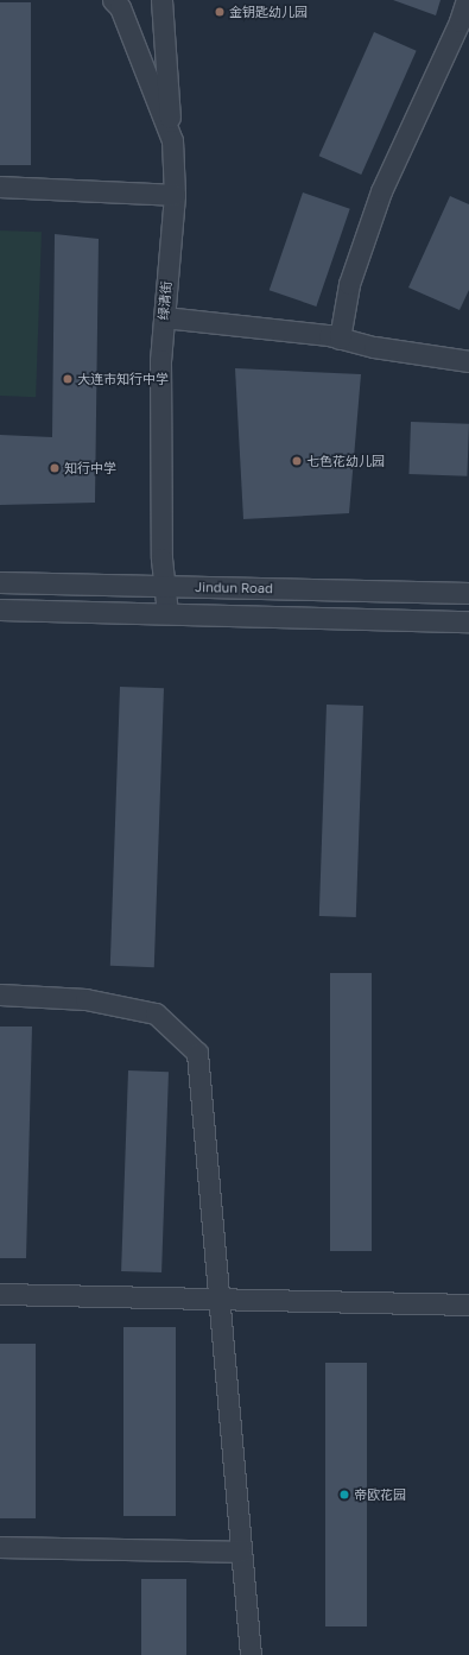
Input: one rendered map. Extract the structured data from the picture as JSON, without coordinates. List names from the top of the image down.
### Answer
{
  "streets": {
    "street": ["绿清街", "Jindun Road"]
  },
  "crossings": [
    ["绿清街", "Jindun Road"]
  ],
  "places": [
    "金钥匙幼儿园",
    "大连市知行中学",
    "七色花幼儿园",
    "知行中学",
    "帝欧花园"
  ]
}
